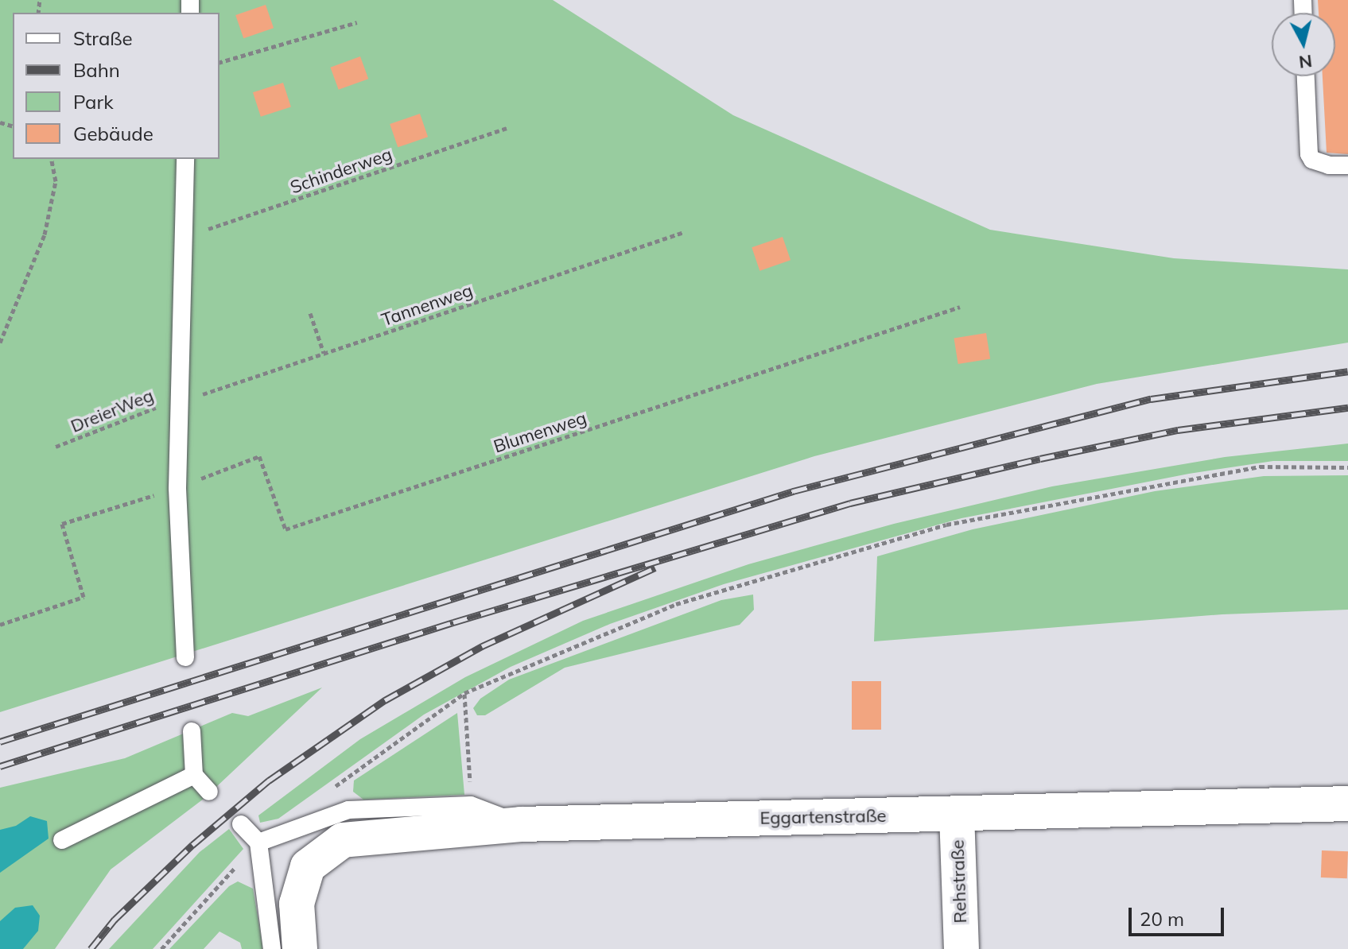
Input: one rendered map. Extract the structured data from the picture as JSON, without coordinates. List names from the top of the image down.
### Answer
{
  "streets": {
    "street": ["Eggartenstraße", "Rehstraße"],
    "path": [
      "Schinderweg",
      "Tannenweg",
      "DreierWeg",
      "Blumenweg"
    ]
  },
  "crossings": [
    ["Tannenweg", "DreierWeg"],
    ["Eggartenstraße", "Rehstraße"]
  ],
  "legend": [
    "Straße",
    "Bahn",
    "Park",
    "Gebäude"
  ],
  "scale_bar": "20 m",
  "north": "bottom"
}
